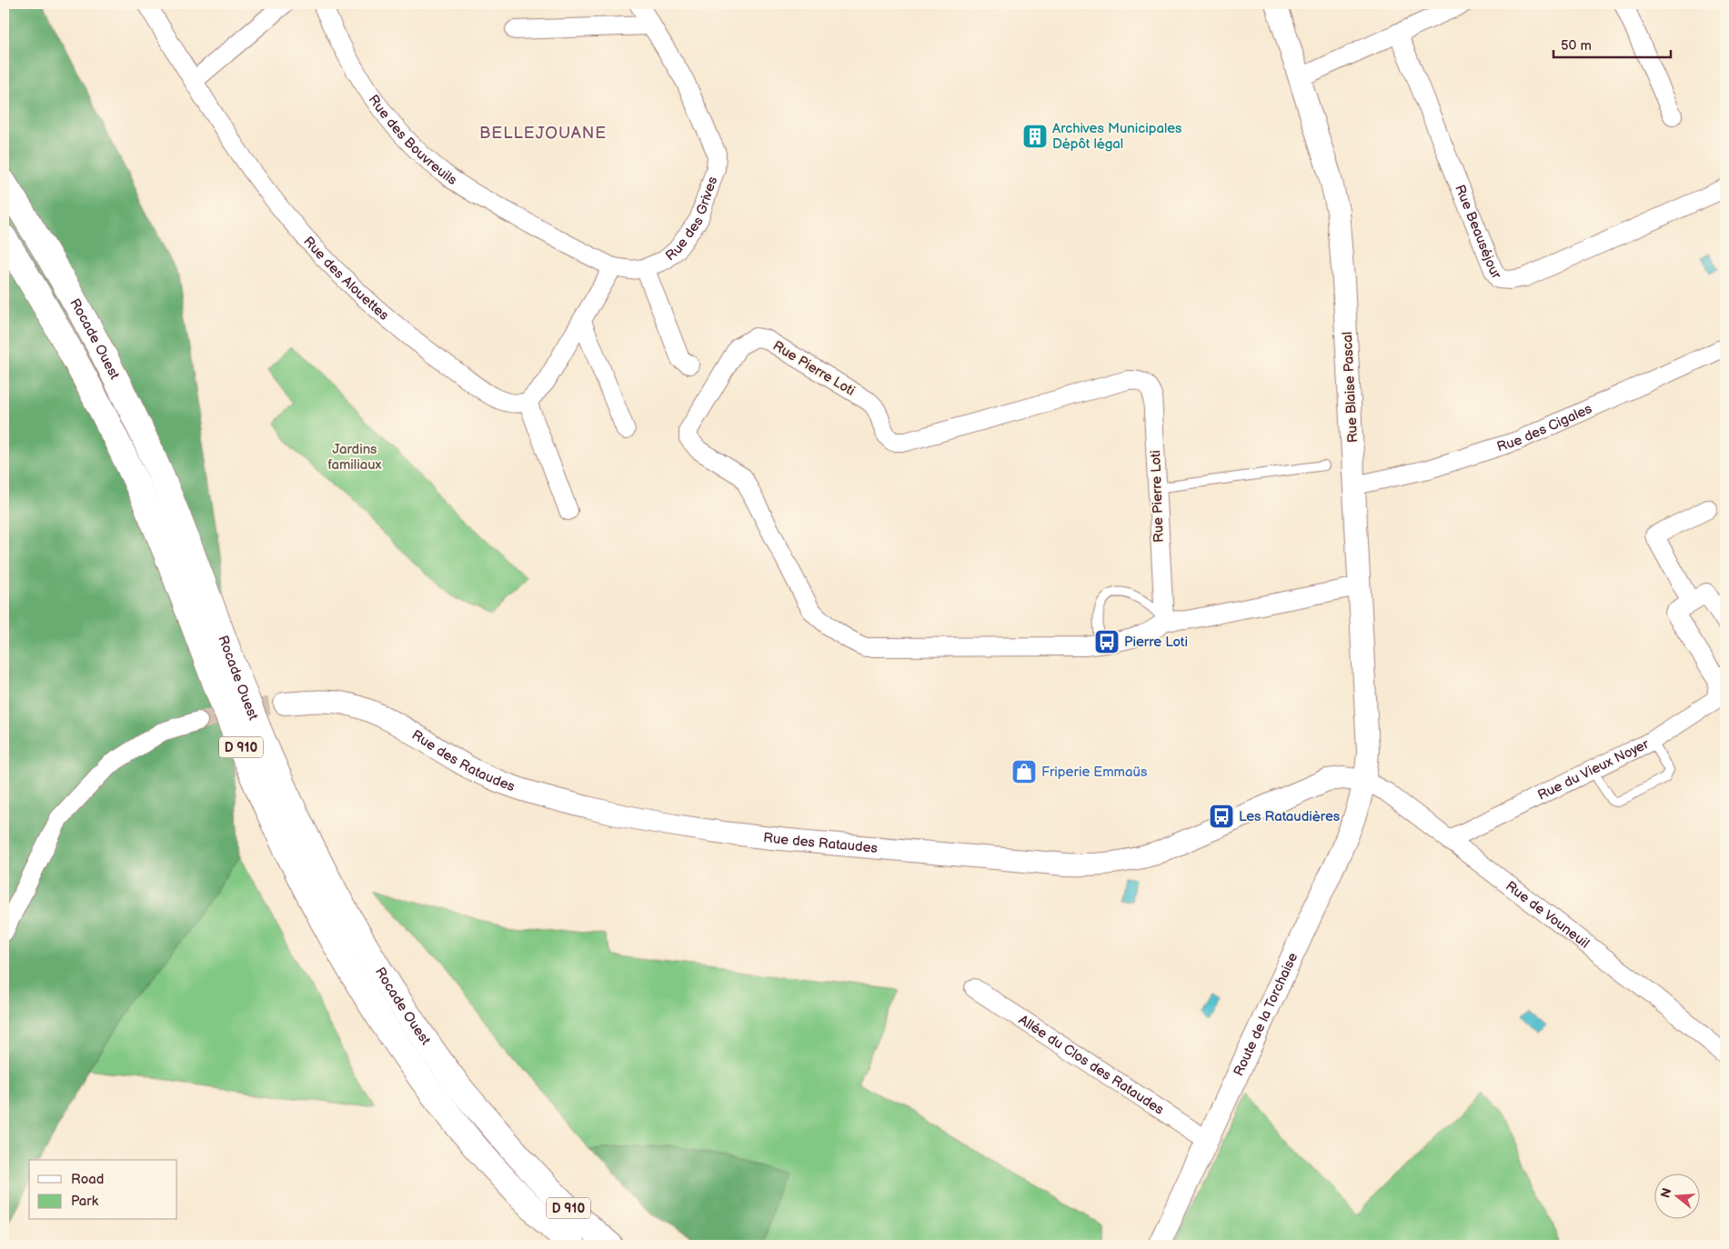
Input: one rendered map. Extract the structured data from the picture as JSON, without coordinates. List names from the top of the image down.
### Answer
{
  "streets": {
    "main road": ["Rocade Ouest", "D 910"],
    "street": [
      "Rue des Bouvreuils",
      "Rue des Grives",
      "Rue Beauséjour",
      "Rue des Alouettes",
      "Rue Pierre Loti",
      "Rue Blaise Pascal",
      "Rue des Cigales",
      "Rue des Rataudes",
      "Rue du Vieux Noyer",
      "Rue de Vouneuil",
      "Route de la Torchaise",
      "Allée du Clos des Rataudes"
    ]
  },
  "crossings": [
    ["Rue des Bouvreuils", "Rue des Grives"],
    ["Rue Blaise Pascal", "Rue des Cigales"],
    ["Rue Blaise Pascal", "Rue des Rataudes"],
    ["Rue Blaise Pascal", "Rue de Vouneuil"],
    ["Rue Blaise Pascal", "Route de la Torchaise"],
    ["Rue des Rataudes", "Rue de Vouneuil"],
    ["Rue des Rataudes", "Route de la Torchaise"],
    ["Rue du Vieux Noyer", "Rue de Vouneuil"],
    ["Rue de Vouneuil", "Route de la Torchaise"],
    ["Route de la Torchaise", "Allée du Clos des Rataudes"]
  ],
  "districts": ["BELLEJOUANE"],
  "parks": ["Jardins familiaux"],
  "places": {
    "building": ["Archives Municipales Dépôt légal"],
    "bus stop": ["Pierre Loti", "Les Rataudières"],
    "shop": ["Friperie Emmaüs"]
  },
  "legend": ["Road", "Park"],
  "scale_bar": "50 m",
  "north": "left"
}
